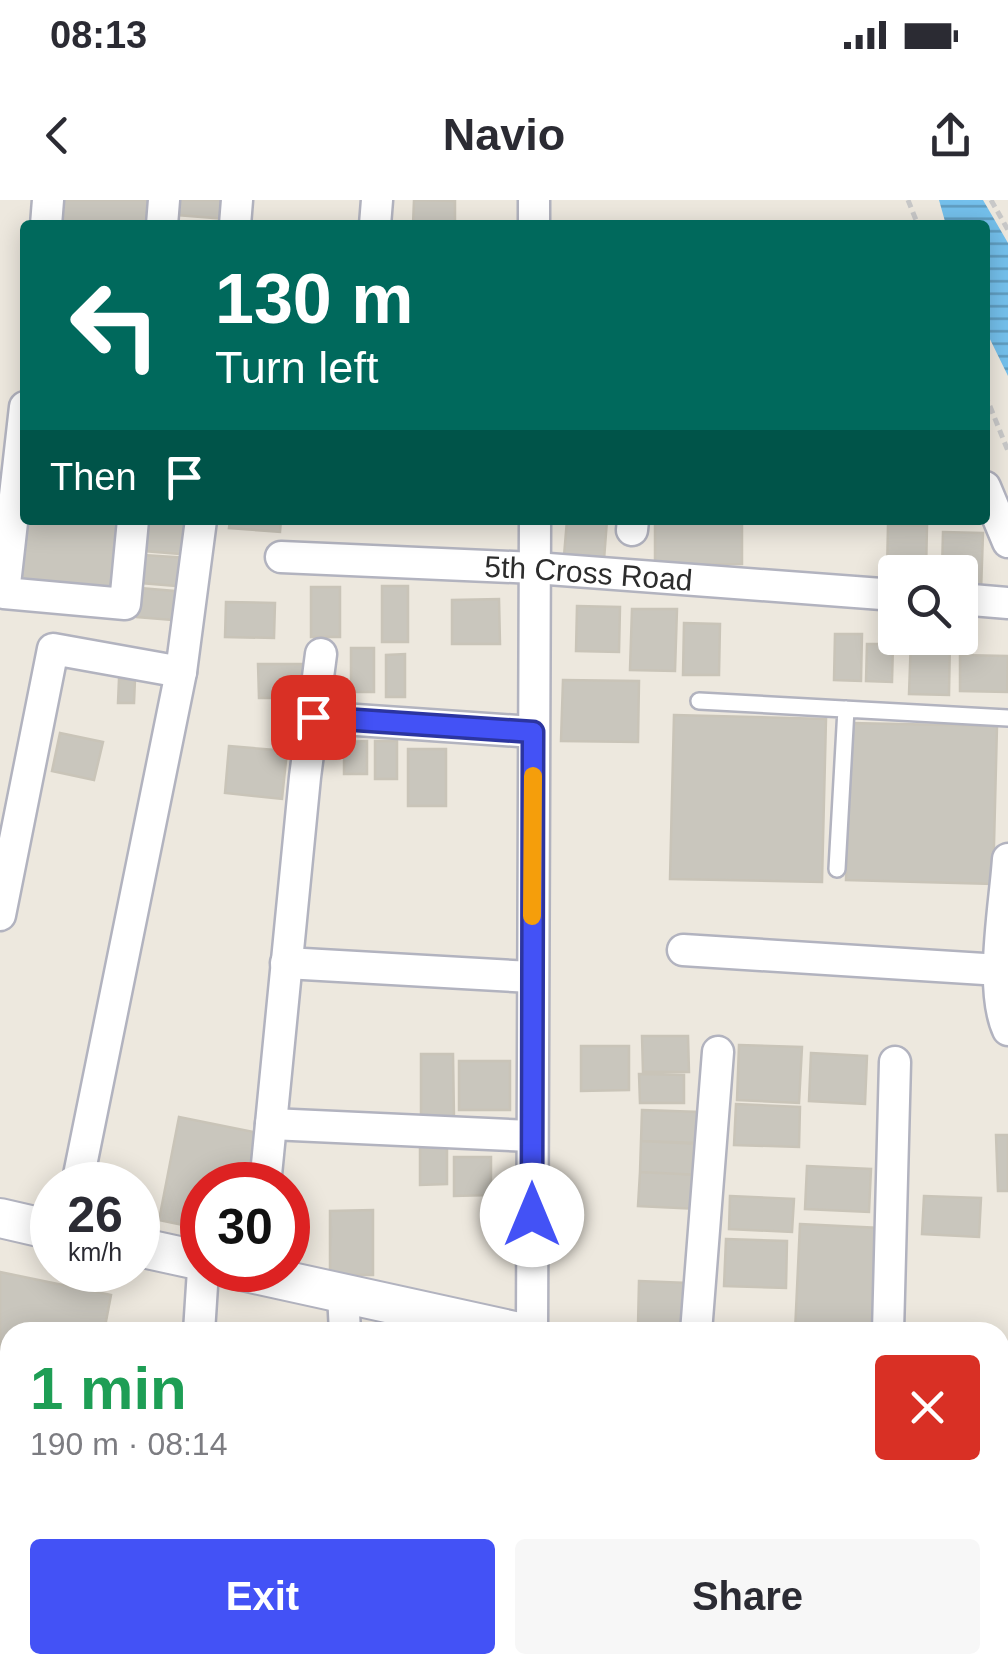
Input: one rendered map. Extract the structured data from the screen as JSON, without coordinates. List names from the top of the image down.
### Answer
{
  "streets": {
    "street": ["5th Cross Road"]
  },
  "page": {
    "status": "08:13",
    "header": "Navio",
    "turn": ["130 m", "Turn left"],
    "then": "Then",
    "speed": "26 km/h",
    "limit": "30",
    "heading": ["1 min", "190 m · 08:14"],
    "buttons": ["Exit", "Share"]
  }
}
